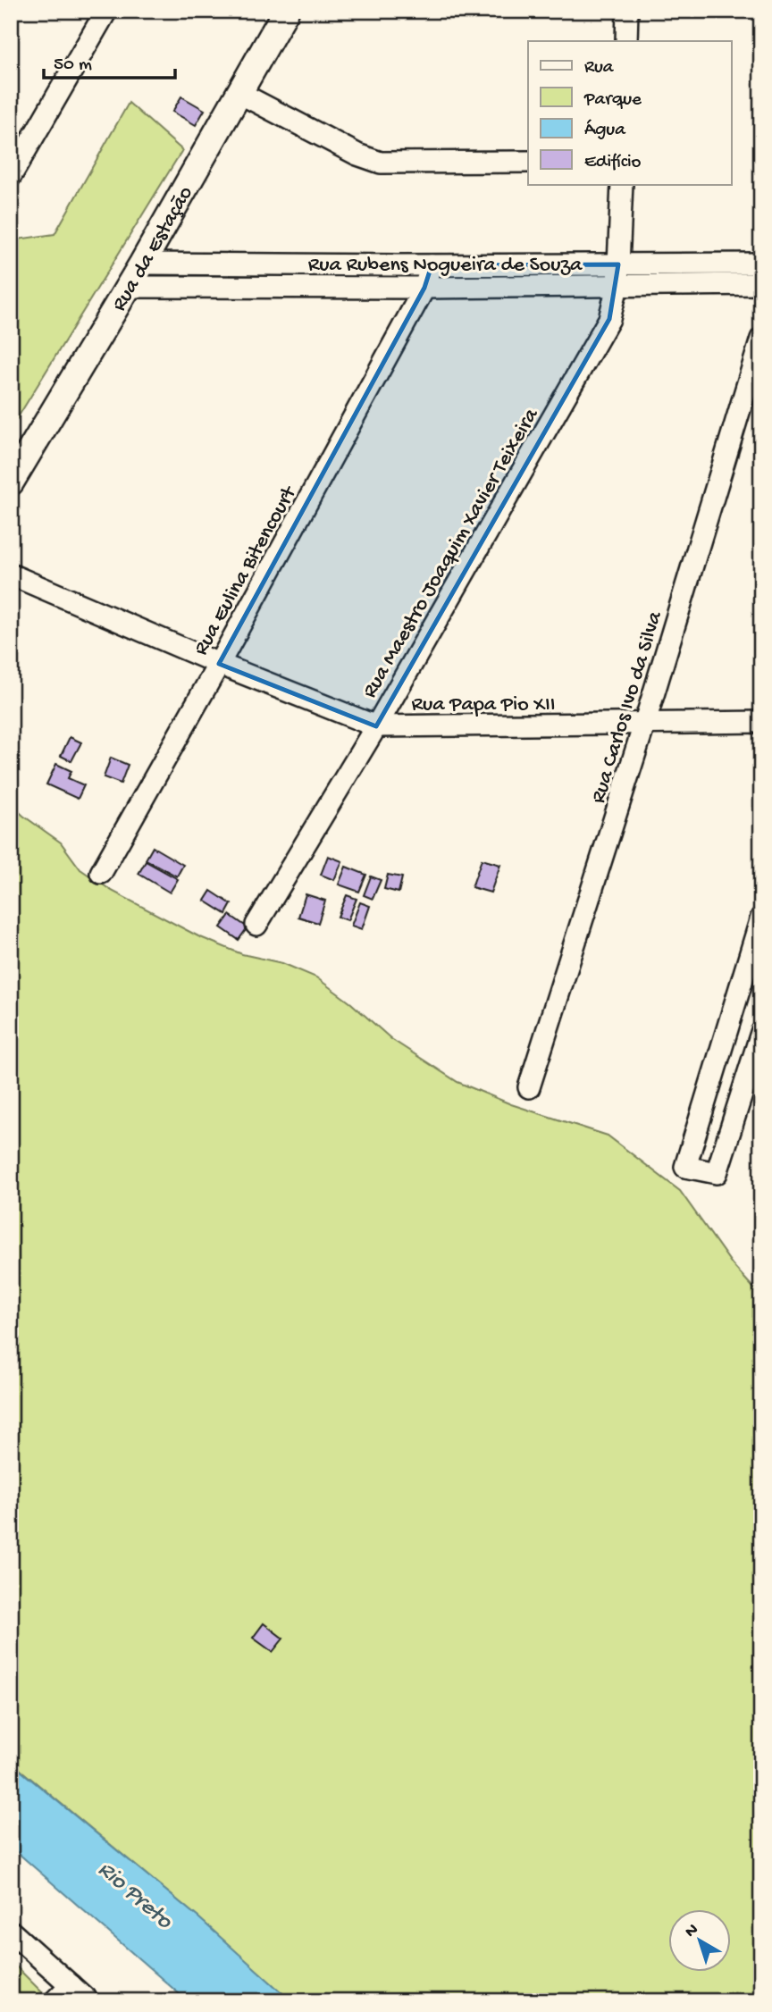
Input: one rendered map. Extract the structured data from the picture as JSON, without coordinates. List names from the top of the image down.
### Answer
{
  "streets": {
    "main road": ["Rua da Estação"],
    "street": [
      "Rua Rubens Nogueira de Souza",
      "Rua Maestro Joaquim Xavier Teixeira",
      "Rua Eulina Bitencourt",
      "Rua Papa Pio XII",
      "Rua Carlos Ivo da Silva"
    ]
  },
  "crossings": [
    ["Rua da Estação", "Rua Rubens Nogueira de Souza"],
    ["Rua Rubens Nogueira de Souza", "Rua Maestro Joaquim Xavier Teixeira"],
    ["Rua Rubens Nogueira de Souza", "Rua Eulina Bitencourt"],
    ["Rua Maestro Joaquim Xavier Teixeira", "Rua Papa Pio XII"],
    ["Rua Eulina Bitencourt", "Rua Papa Pio XII"],
    ["Rua Papa Pio XII", "Rua Carlos Ivo da Silva"]
  ],
  "water": ["Rio Preto"],
  "legend": [
    "Rua",
    "Parque",
    "Água",
    "Edifício"
  ],
  "scale_bar": "50 m",
  "north": "top left"
}
